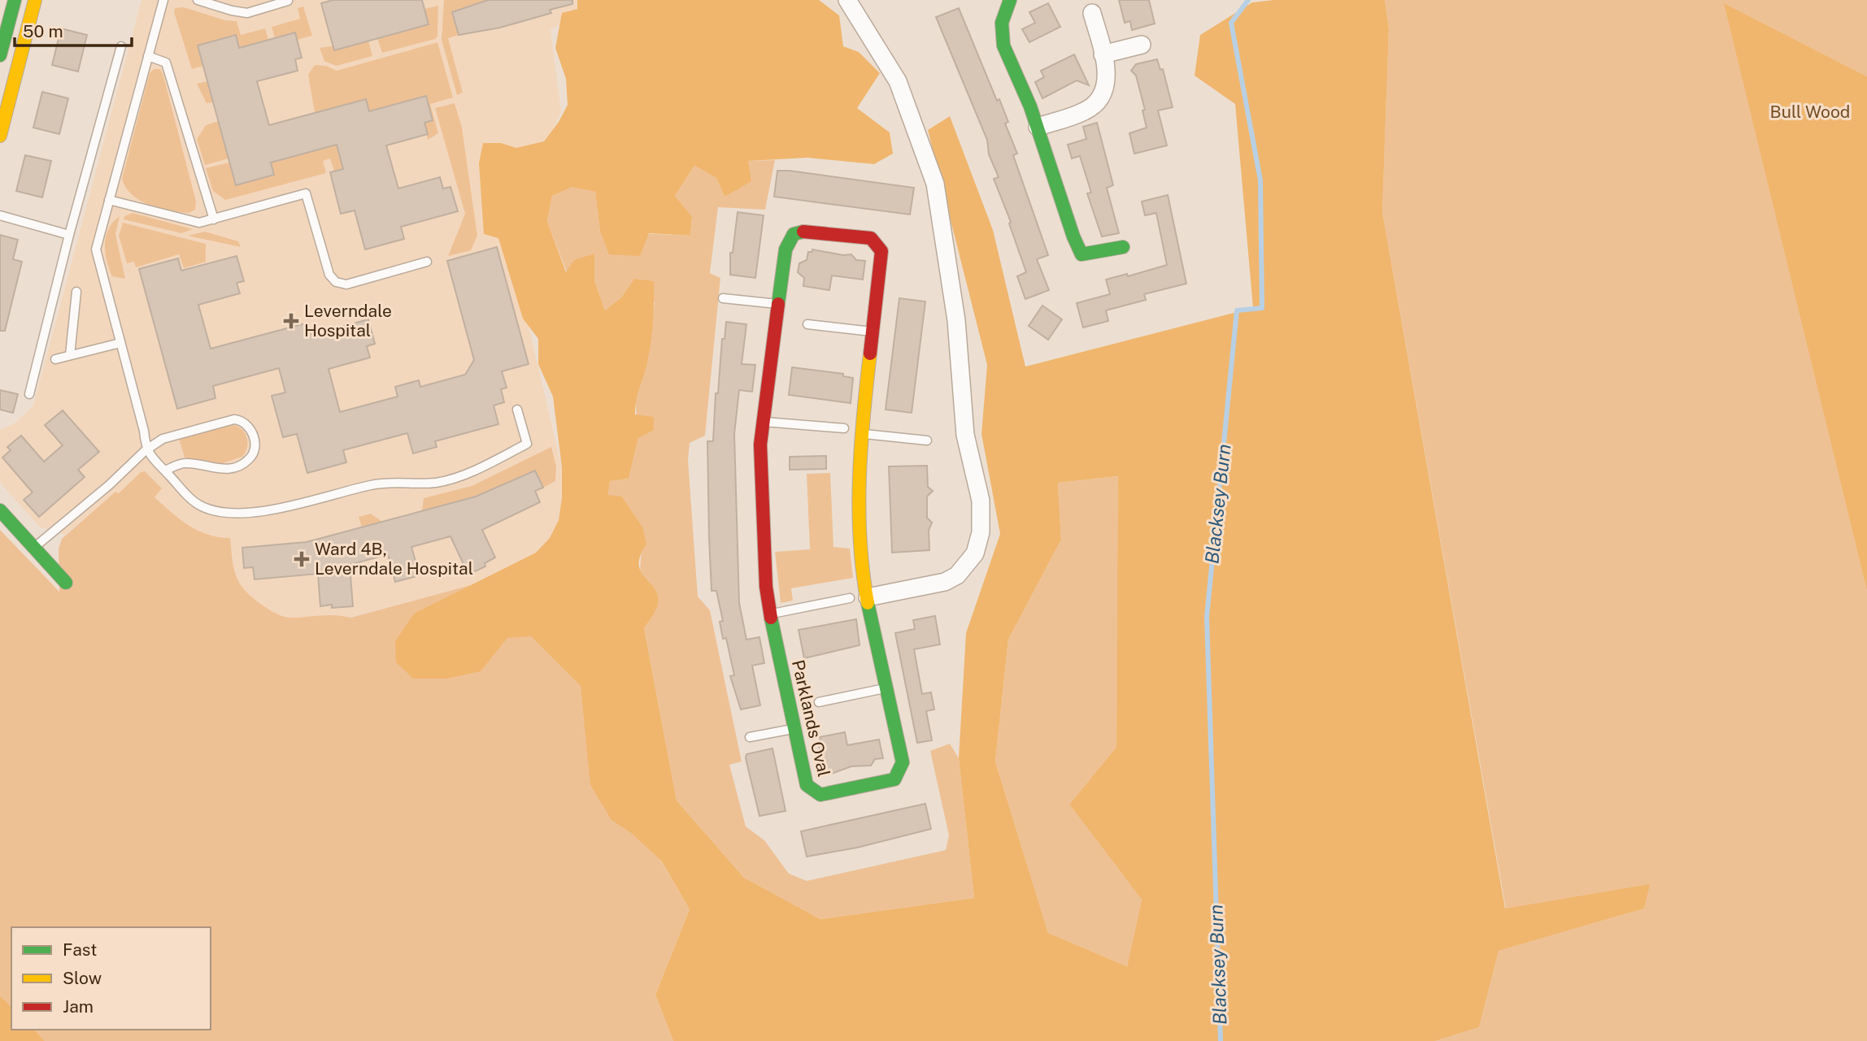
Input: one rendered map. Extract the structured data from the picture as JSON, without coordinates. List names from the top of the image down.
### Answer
{
  "streets": {
    "street": ["Parklands Oval"]
  },
  "water": ["Blacksey Burn"],
  "parks": ["Bull Wood"],
  "places": {
    "health": ["Leverndale Hospital", "Ward 4B, Leverndale Hospital"]
  },
  "legend": ["Fast", "Slow", "Jam"],
  "scale_bar": "50 m"
}
